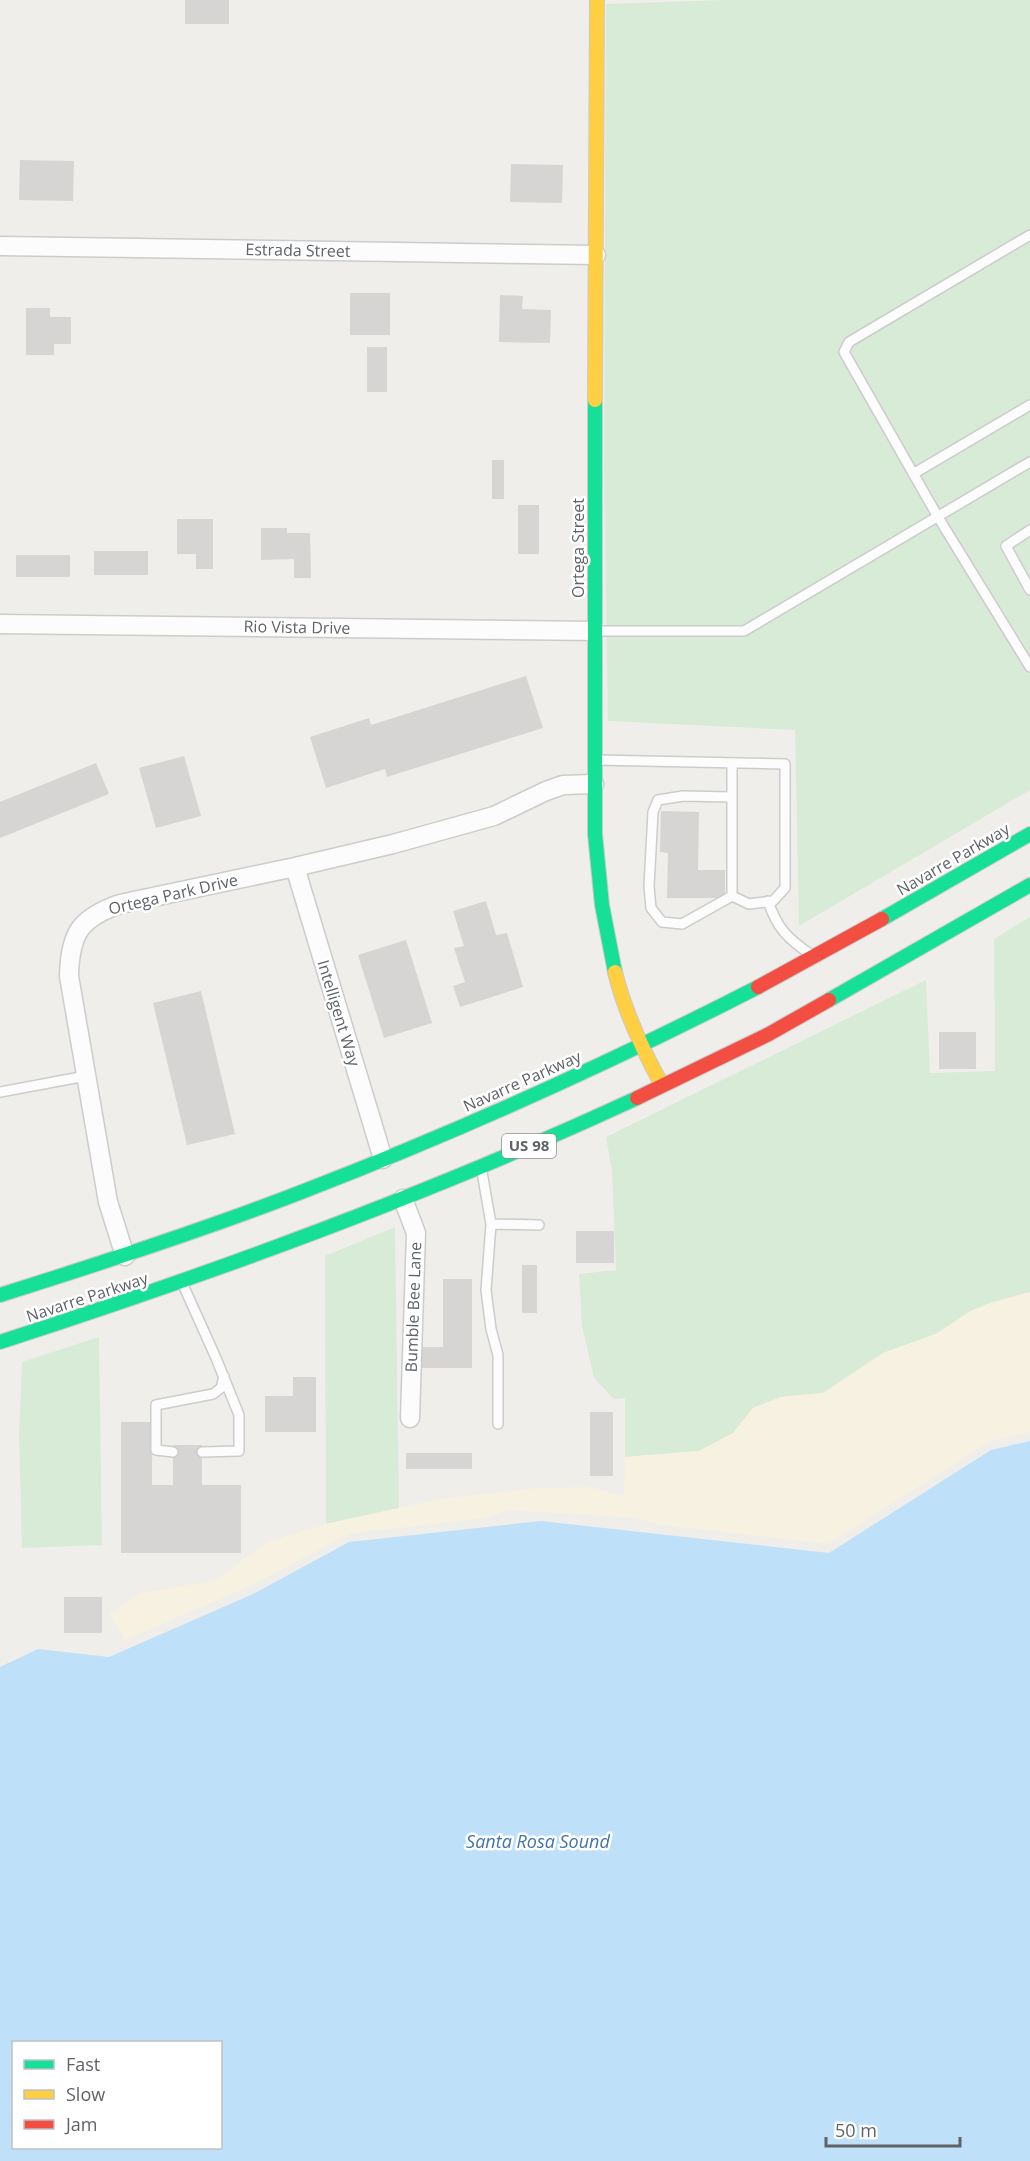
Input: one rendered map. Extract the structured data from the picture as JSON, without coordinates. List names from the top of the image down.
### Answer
{
  "streets": {
    "main road": ["Ortega Street", "Navarre Parkway", "US 98"],
    "street": [
      "Estrada Street",
      "Rio Vista Drive",
      "Ortega Park Drive",
      "Intelligent Way",
      "Bumble Bee Lane"
    ]
  },
  "crossings": [
    ["Estrada Street", "Ortega Street"],
    ["Ortega Street", "Rio Vista Drive"],
    ["Ortega Street", "Navarre Parkway"],
    ["Ortega Street", "Ortega Park Drive"],
    ["Navarre Parkway", "Ortega Park Drive"],
    ["Navarre Parkway", "Intelligent Way"],
    ["Navarre Parkway", "Bumble Bee Lane"],
    ["Ortega Park Drive", "Intelligent Way"]
  ],
  "water": ["Santa Rosa Sound"],
  "legend": ["Fast", "Slow", "Jam"],
  "scale_bar": "50 m"
}
